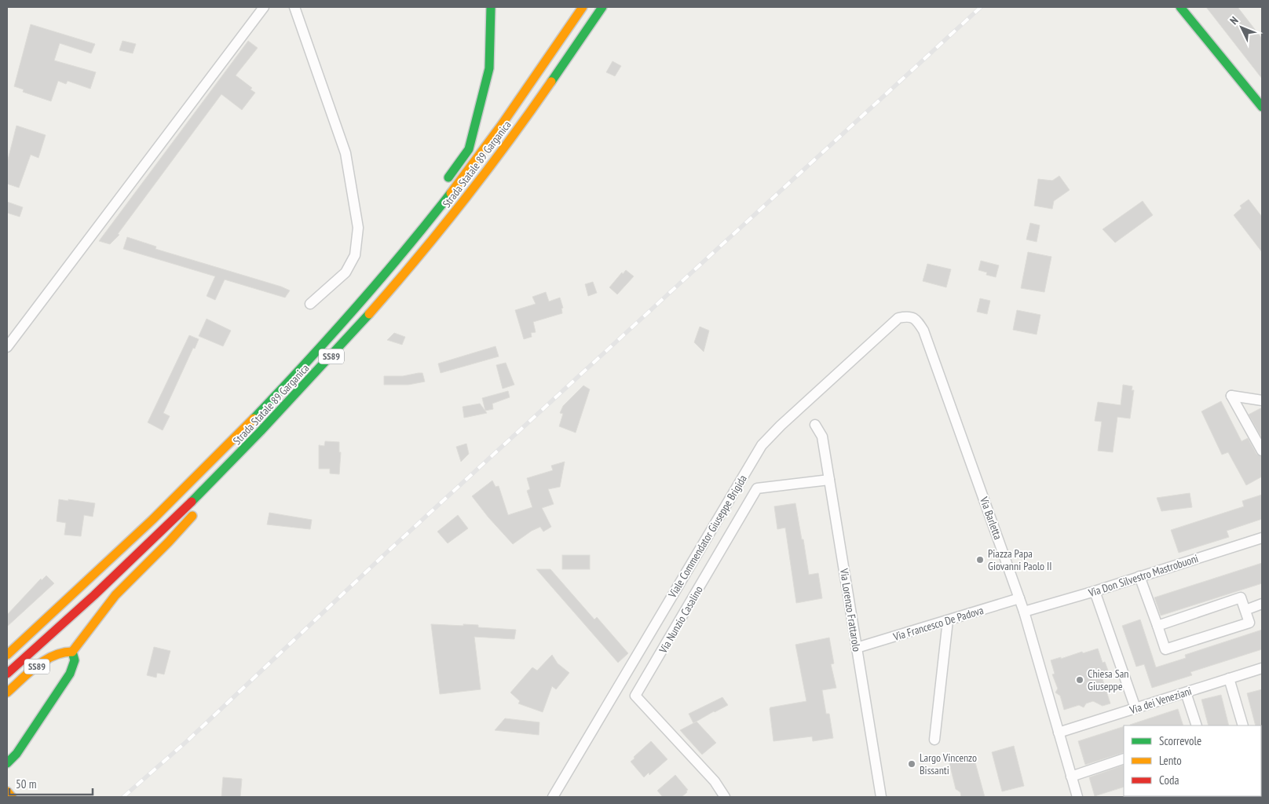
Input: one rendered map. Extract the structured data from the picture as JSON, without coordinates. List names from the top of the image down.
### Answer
{
  "streets": {
    "main road": ["Strada Statale 89 Garganica", "SS89"],
    "street": [
      "Via Barletta",
      "Viale Commendator Giuseppe Brigida",
      "Via Don Silvestro Mastrobuoni",
      "Via Lorenzo Frattarolo",
      "Via Nunzio Casalino",
      "Via Francesco De Padova",
      "Via dei Veneziani"
    ]
  },
  "crossings": [
    ["Strada Statale 89 Garganica", "SS89"],
    ["Via Barletta", "Viale Commendator Giuseppe Brigida"],
    ["Via Barletta", "Via Don Silvestro Mastrobuoni"],
    ["Via Barletta", "Via Francesco De Padova"],
    ["Via Barletta", "Via dei Veneziani"],
    ["Via Lorenzo Frattarolo", "Via Nunzio Casalino"],
    ["Via Lorenzo Frattarolo", "Via Francesco De Padova"]
  ],
  "places": ["Piazza Papa Giovanni Paolo II", "Chiesa San Giuseppe", "Largo Vincenzo Bissanti"],
  "legend": ["Scorrevole", "Lento", "Coda"],
  "scale_bar": "50 m",
  "north": "top left"
}
